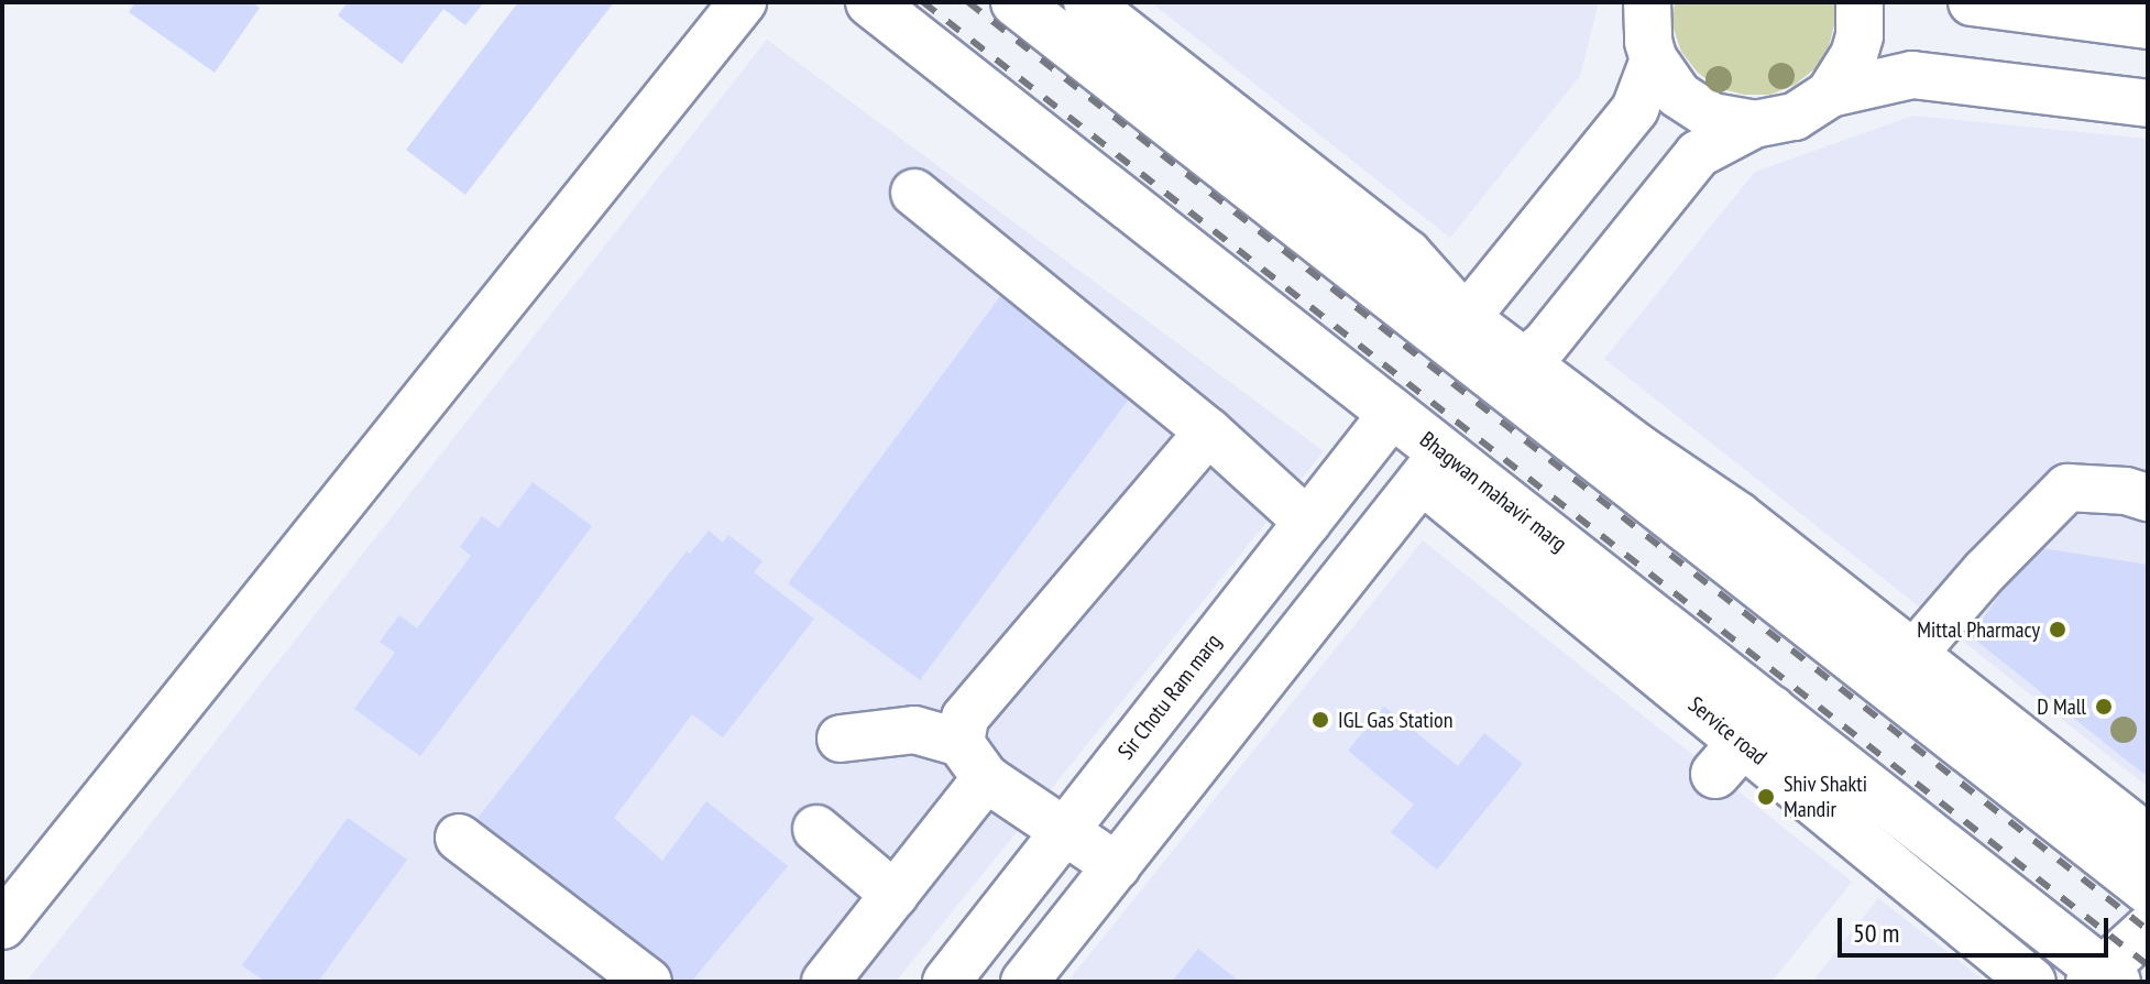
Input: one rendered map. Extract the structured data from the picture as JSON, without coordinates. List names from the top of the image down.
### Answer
{
  "streets": {
    "main road": ["Bhagwan mahavir marg"],
    "street": ["Sir Chotu Ram marg", "Service road"]
  },
  "crossings": [
    ["Bhagwan mahavir marg", "Sir Chotu Ram marg"],
    ["Bhagwan mahavir marg", "Service road"]
  ],
  "places": [
    "Mittal Pharmacy",
    "D Mall",
    "IGL Gas Station",
    "Shiv Shakti Mandir"
  ],
  "scale_bar": "50 m"
}
